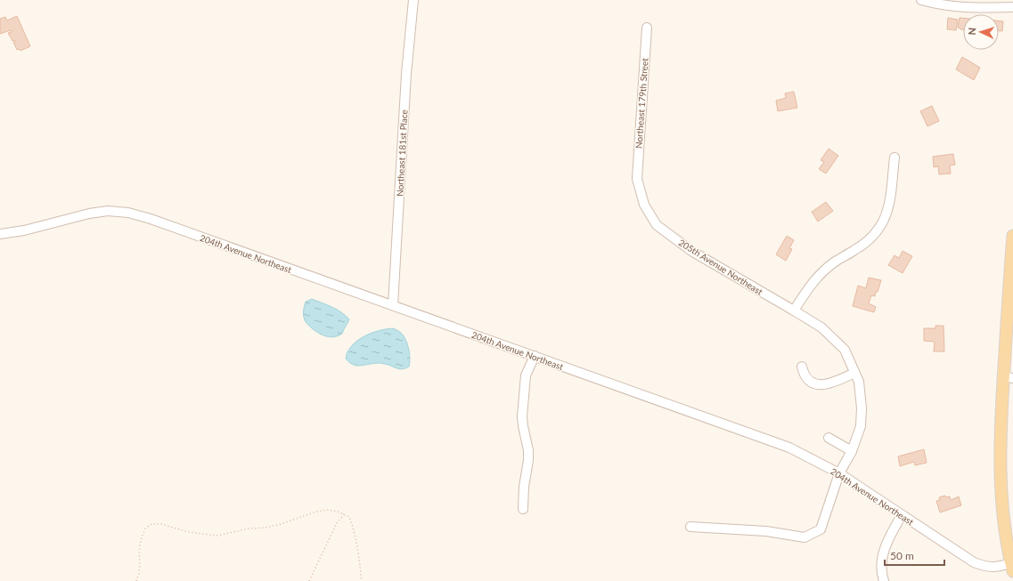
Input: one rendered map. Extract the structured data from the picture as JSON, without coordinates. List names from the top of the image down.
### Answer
{
  "streets": {
    "street": [
      "Northeast 179th Street",
      "Northeast 181st Place",
      "204th Avenue Northeast",
      "205th Avenue Northeast"
    ]
  },
  "crossings": [
    ["Northeast 179th Street", "205th Avenue Northeast"],
    ["Northeast 181st Place", "204th Avenue Northeast"],
    ["204th Avenue Northeast", "205th Avenue Northeast"]
  ],
  "scale_bar": "50 m",
  "north": "left"
}
